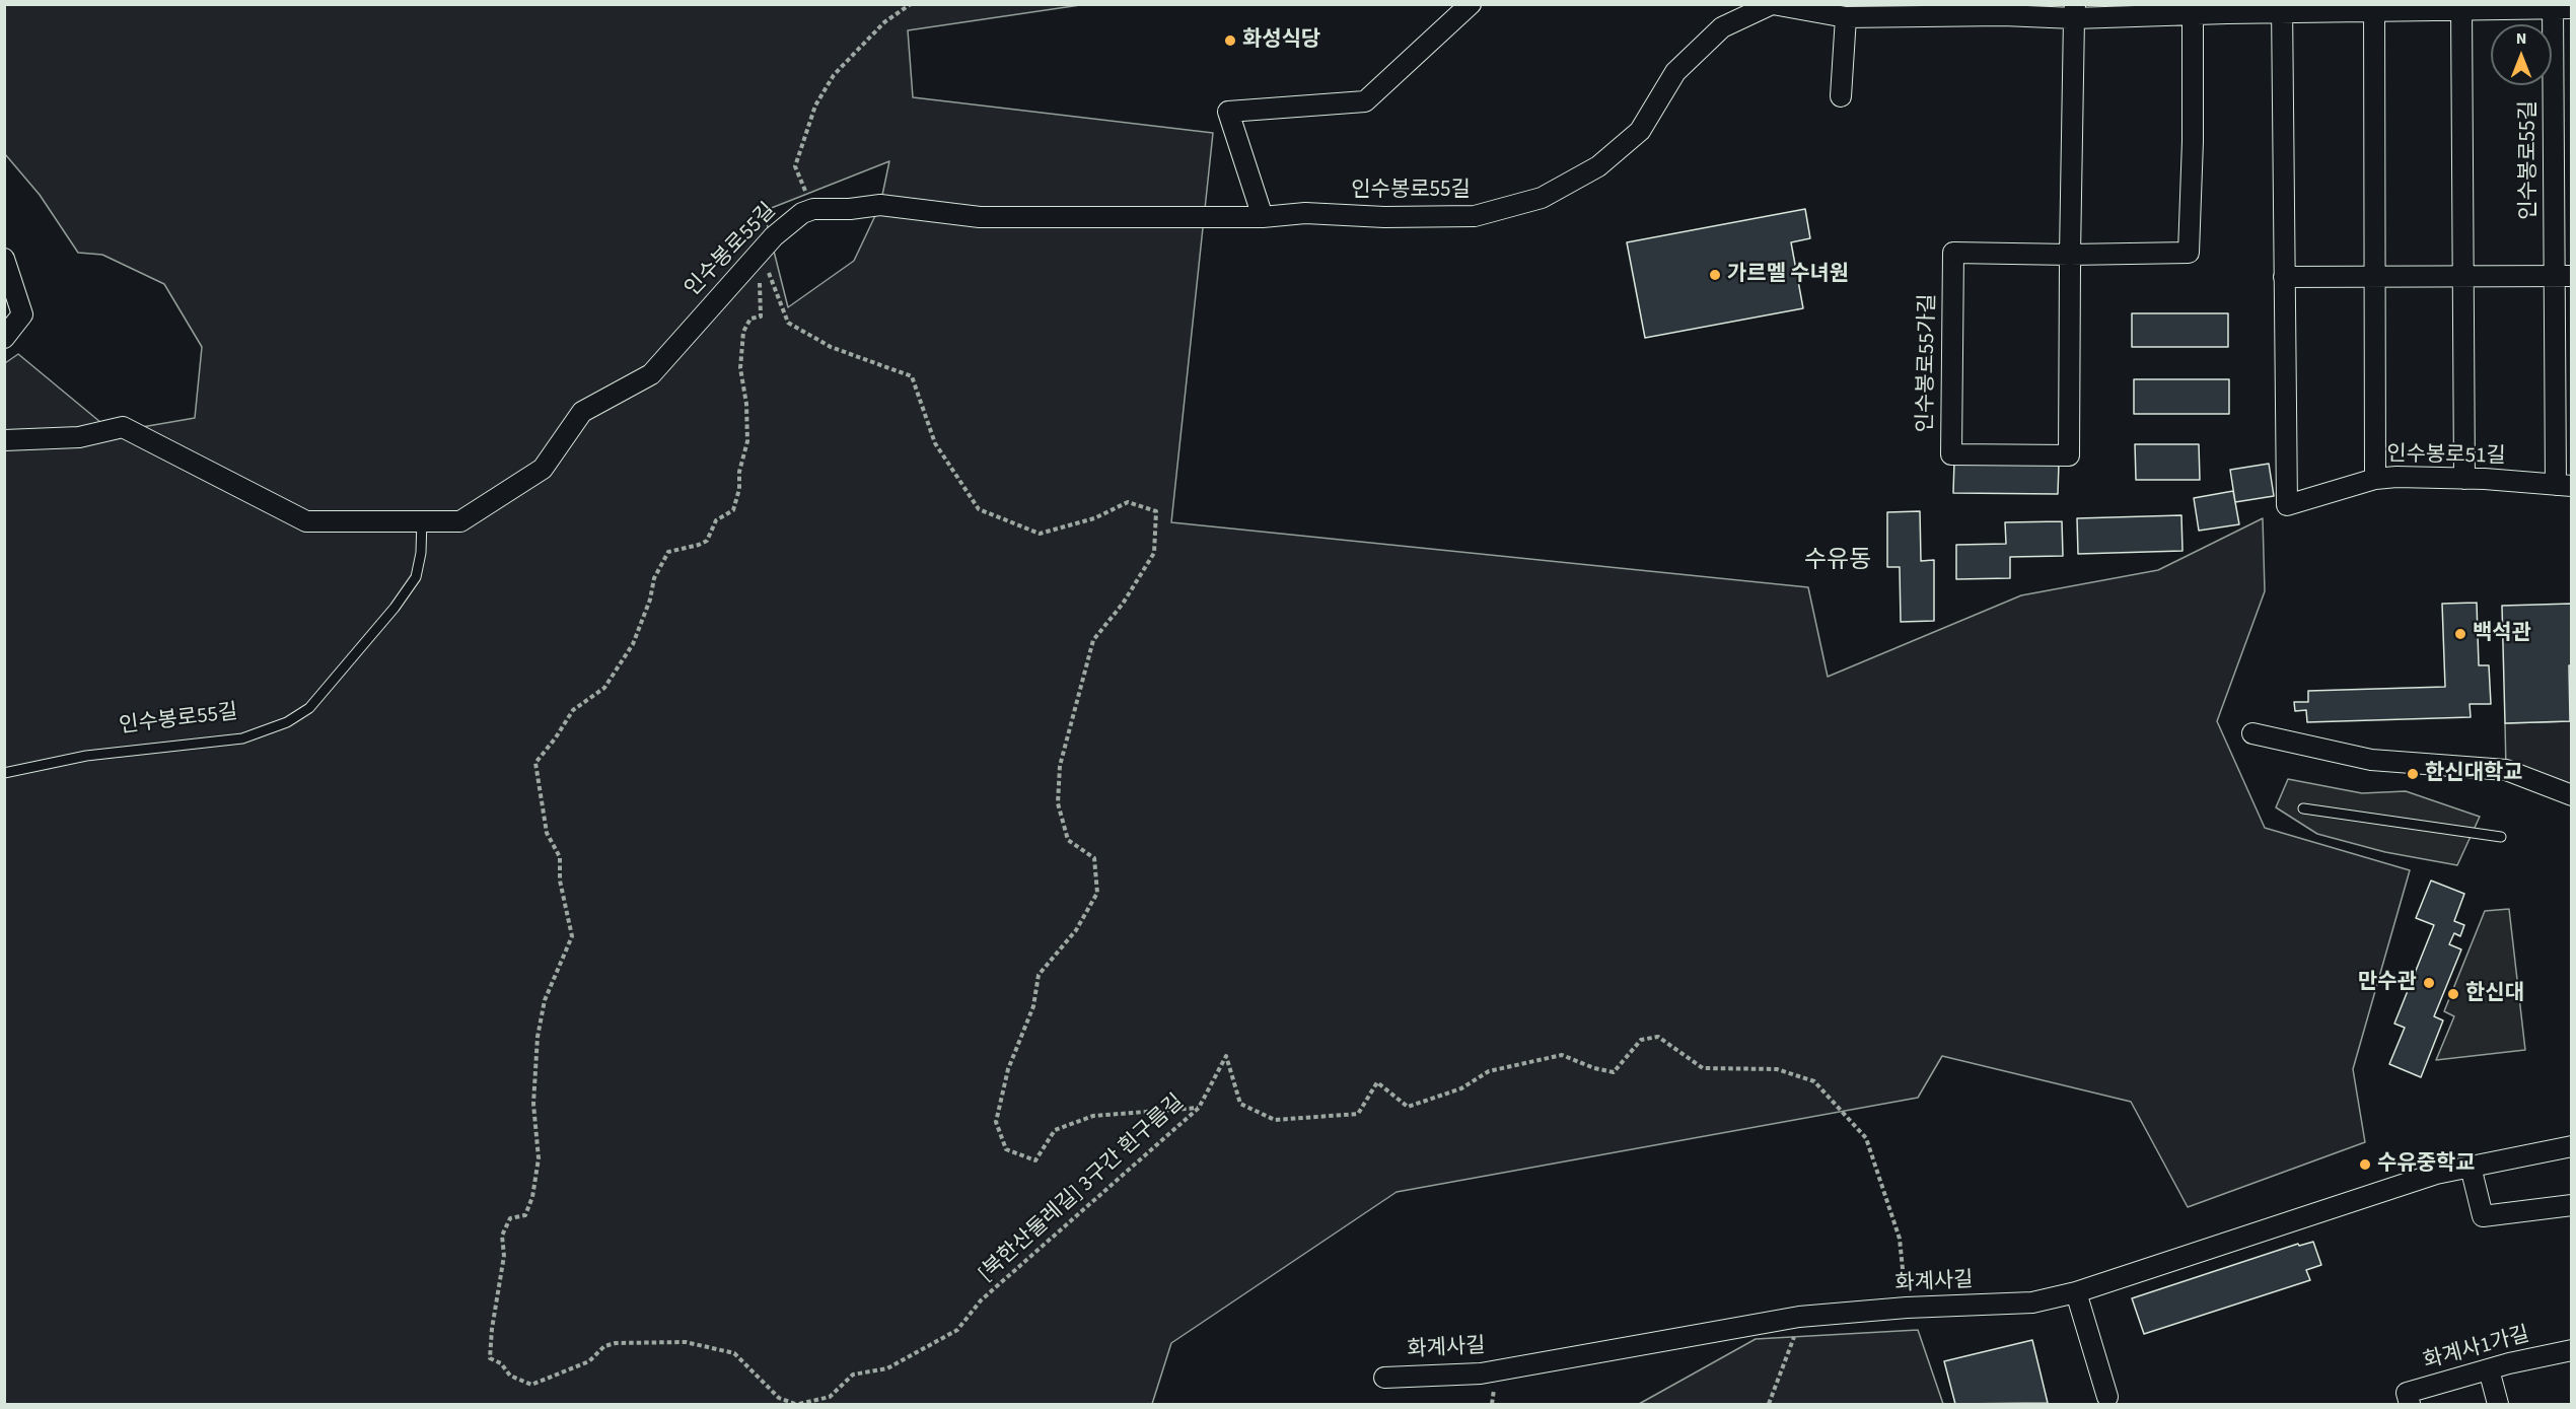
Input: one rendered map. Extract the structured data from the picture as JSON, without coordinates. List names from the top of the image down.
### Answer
{
  "streets": {
    "street": [
      "인수봉로55길",
      "인수봉로55가길",
      "인수봉로51길",
      "화계사길",
      "화계사1가길"
    ],
    "path": ["[북한산둘레길] 3구간 흰구름길"]
  },
  "crossings": [
    ["인수봉로55길", "인수봉로55가길"],
    ["인수봉로55길", "인수봉로51길"],
    ["[북한산둘레길] 3구간 흰구름길", "화계사길"]
  ],
  "districts": ["수유동"],
  "places": [
    "화성식당",
    "가르멜 수녀원",
    "백석관",
    "한신대학교",
    "만수관",
    "한신대",
    "수유중학교"
  ],
  "north": "top"
}
